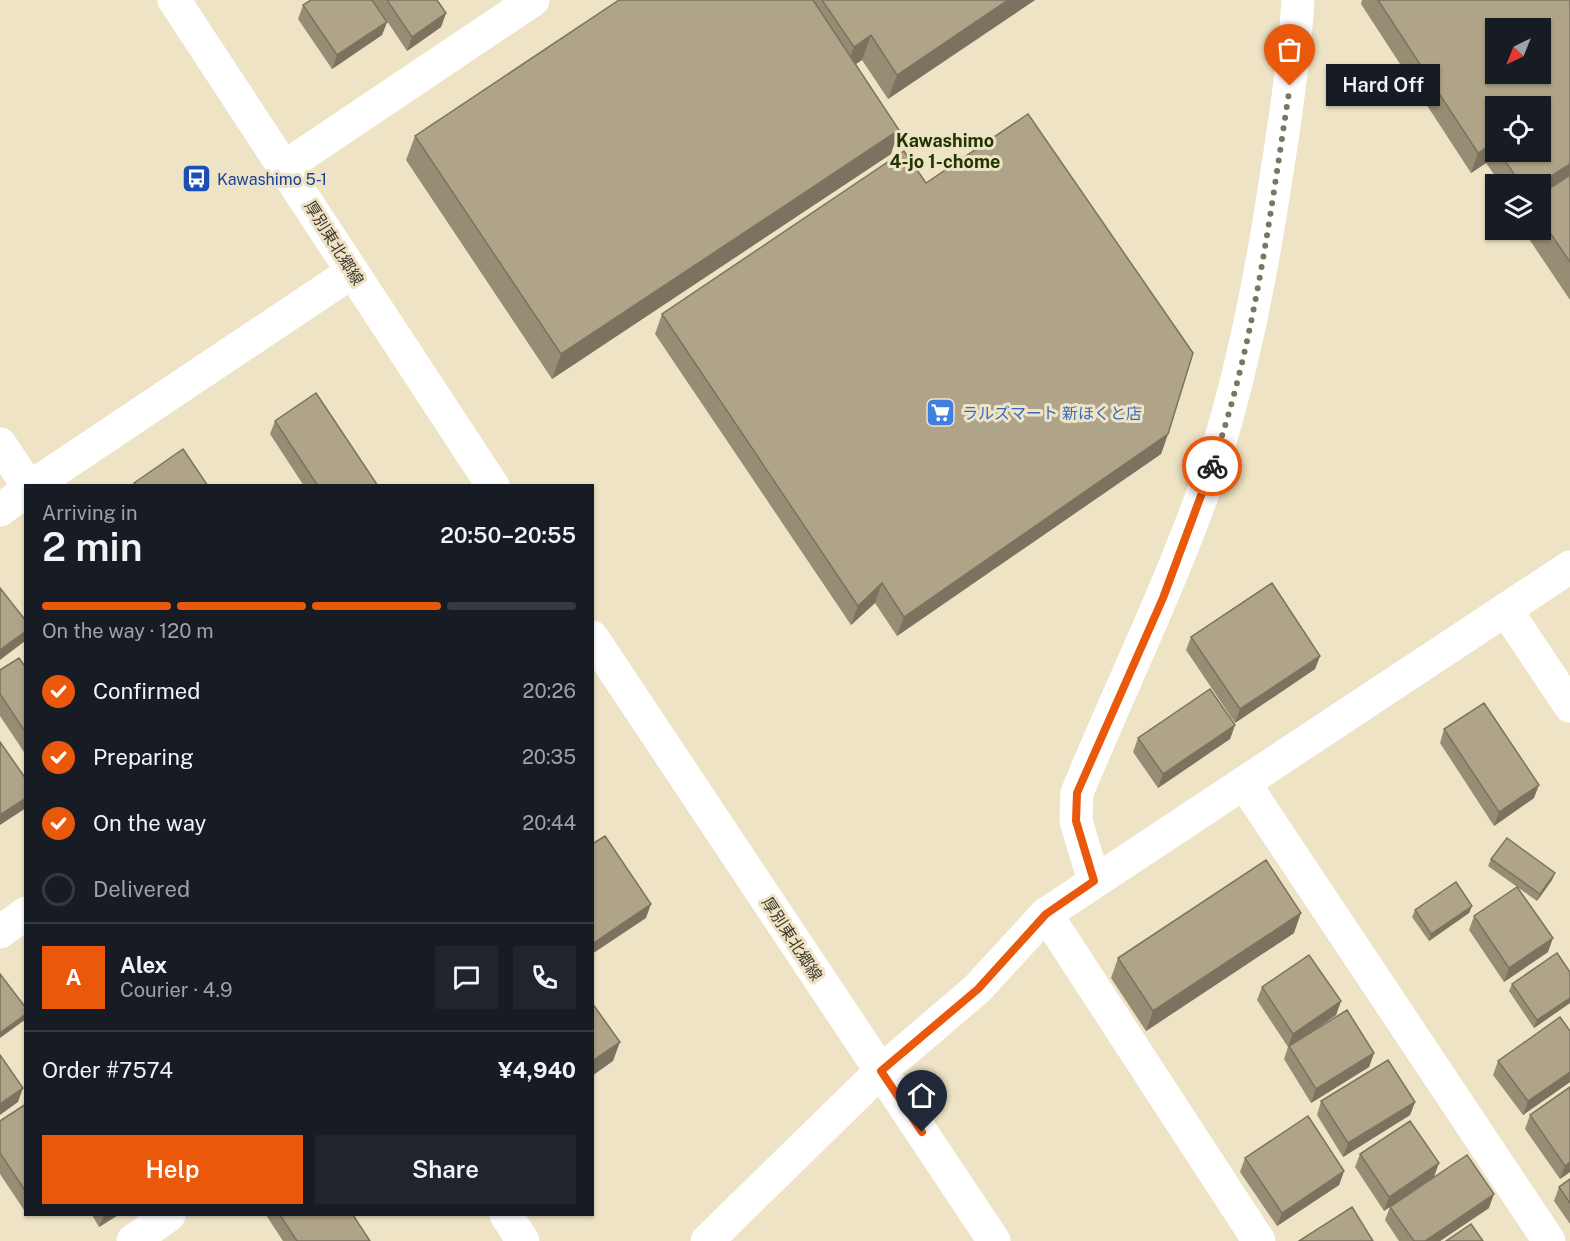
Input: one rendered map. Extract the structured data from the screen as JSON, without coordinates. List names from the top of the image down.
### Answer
{
  "streets": {
    "street": ["厚別東北郷線"]
  },
  "districts": ["Kawashimo 4-jo 1-chome"],
  "places": {
    "other": ["Hard Off"],
    "bus stop": ["Kawashimo 5-1"],
    "supermarket": ["ラルズマート 新ほくと店"]
  },
  "north": "bottom left",
  "page": {
    "bubble": "Hard Off",
    "heading": ["2 min", "Arriving in", "20:50–20:55"],
    "panel": [
      "Alex",
      "Courier · 4.9",
      "Order #7574",
      "¥4,940"
    ],
    "bar": "On the way · 120 m",
    "list": [
      ["Confirmed", "20:26"],
      ["Preparing", "20:35"],
      ["On the way", "20:44"],
      "Delivered"
    ],
    "round": "A",
    "buttons": ["Help", "Share"]
  }
}
